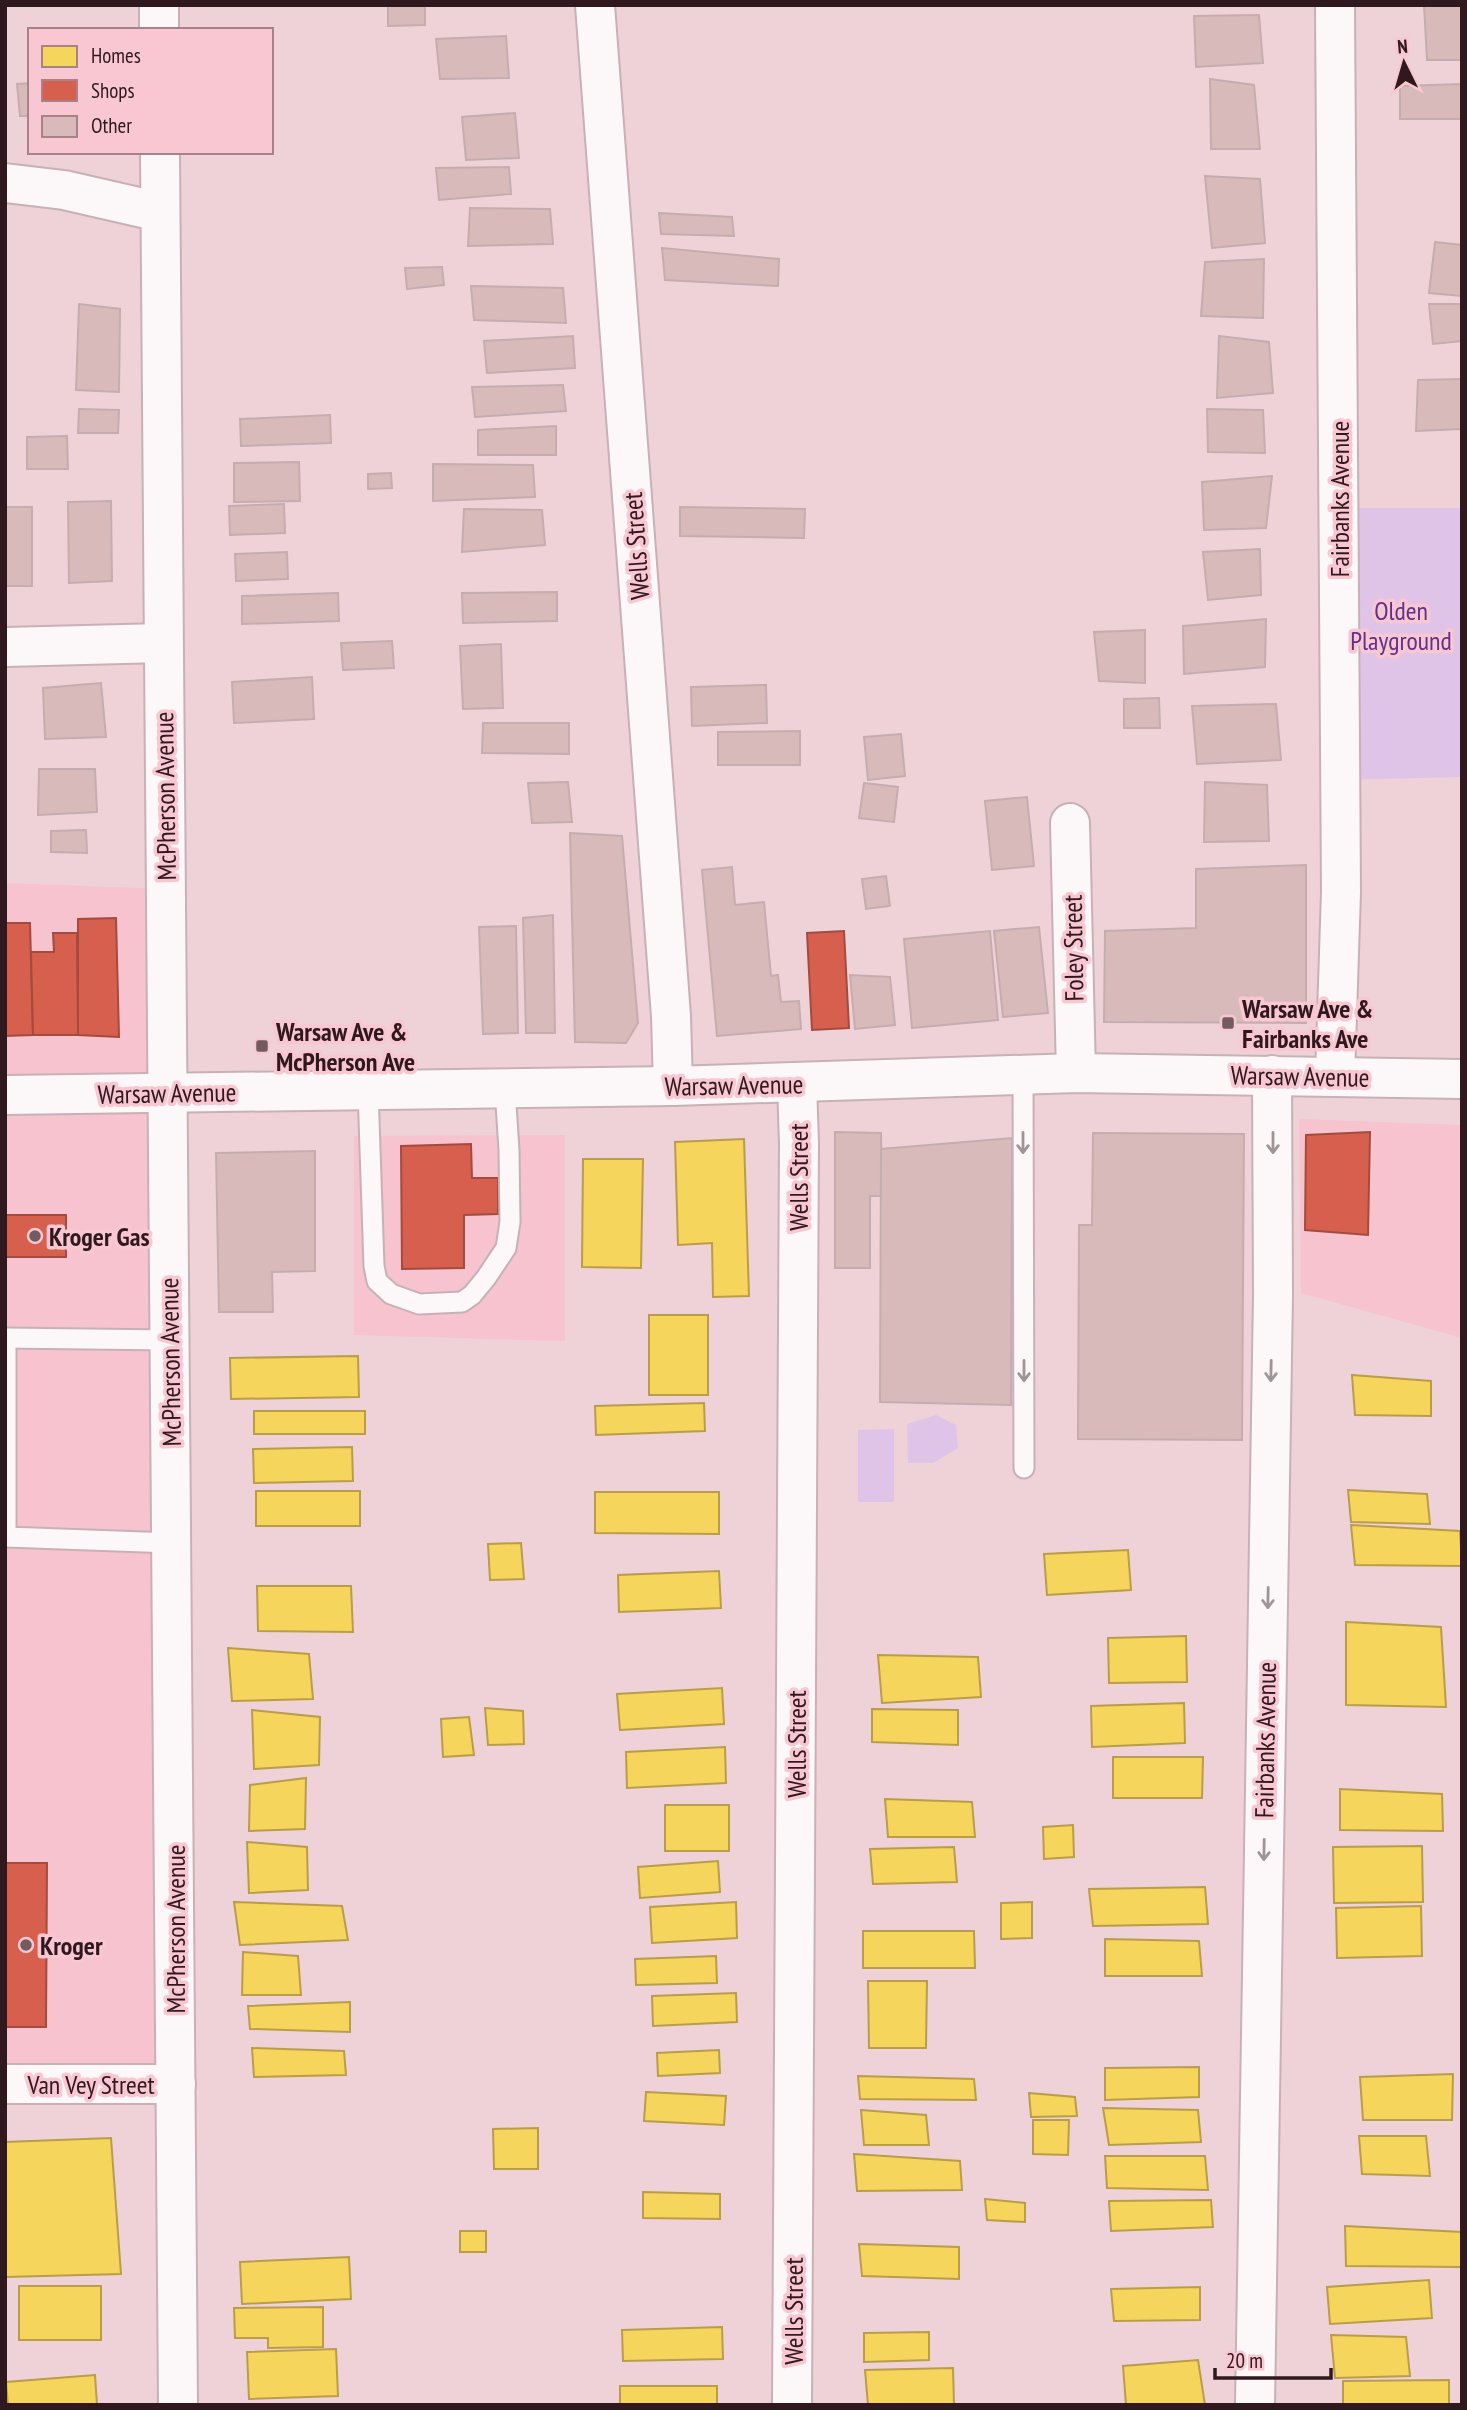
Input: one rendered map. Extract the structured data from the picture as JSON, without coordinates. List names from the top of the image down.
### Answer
{
  "streets": {
    "street": [
      "Fairbanks Avenue",
      "Wells Street",
      "McPherson Avenue",
      "Foley Street",
      "Warsaw Avenue",
      "Van Vey Street"
    ]
  },
  "crossings": [
    ["Fairbanks Avenue", "Warsaw Avenue"],
    ["Wells Street", "Warsaw Avenue"],
    ["McPherson Avenue", "Warsaw Avenue"],
    ["McPherson Avenue", "Van Vey Street"],
    ["Foley Street", "Warsaw Avenue"]
  ],
  "one_way": ["Fairbanks Avenue"],
  "parks": ["Olden Playground"],
  "places": {
    "transit": ["Warsaw Ave & Fairbanks Ave", "Warsaw Ave & McPherson Ave"],
    "other": ["Kroger Gas", "Kroger"]
  },
  "legend": ["Homes", "Shops", "Other"],
  "scale_bar": "20 m",
  "north": "top"
}
